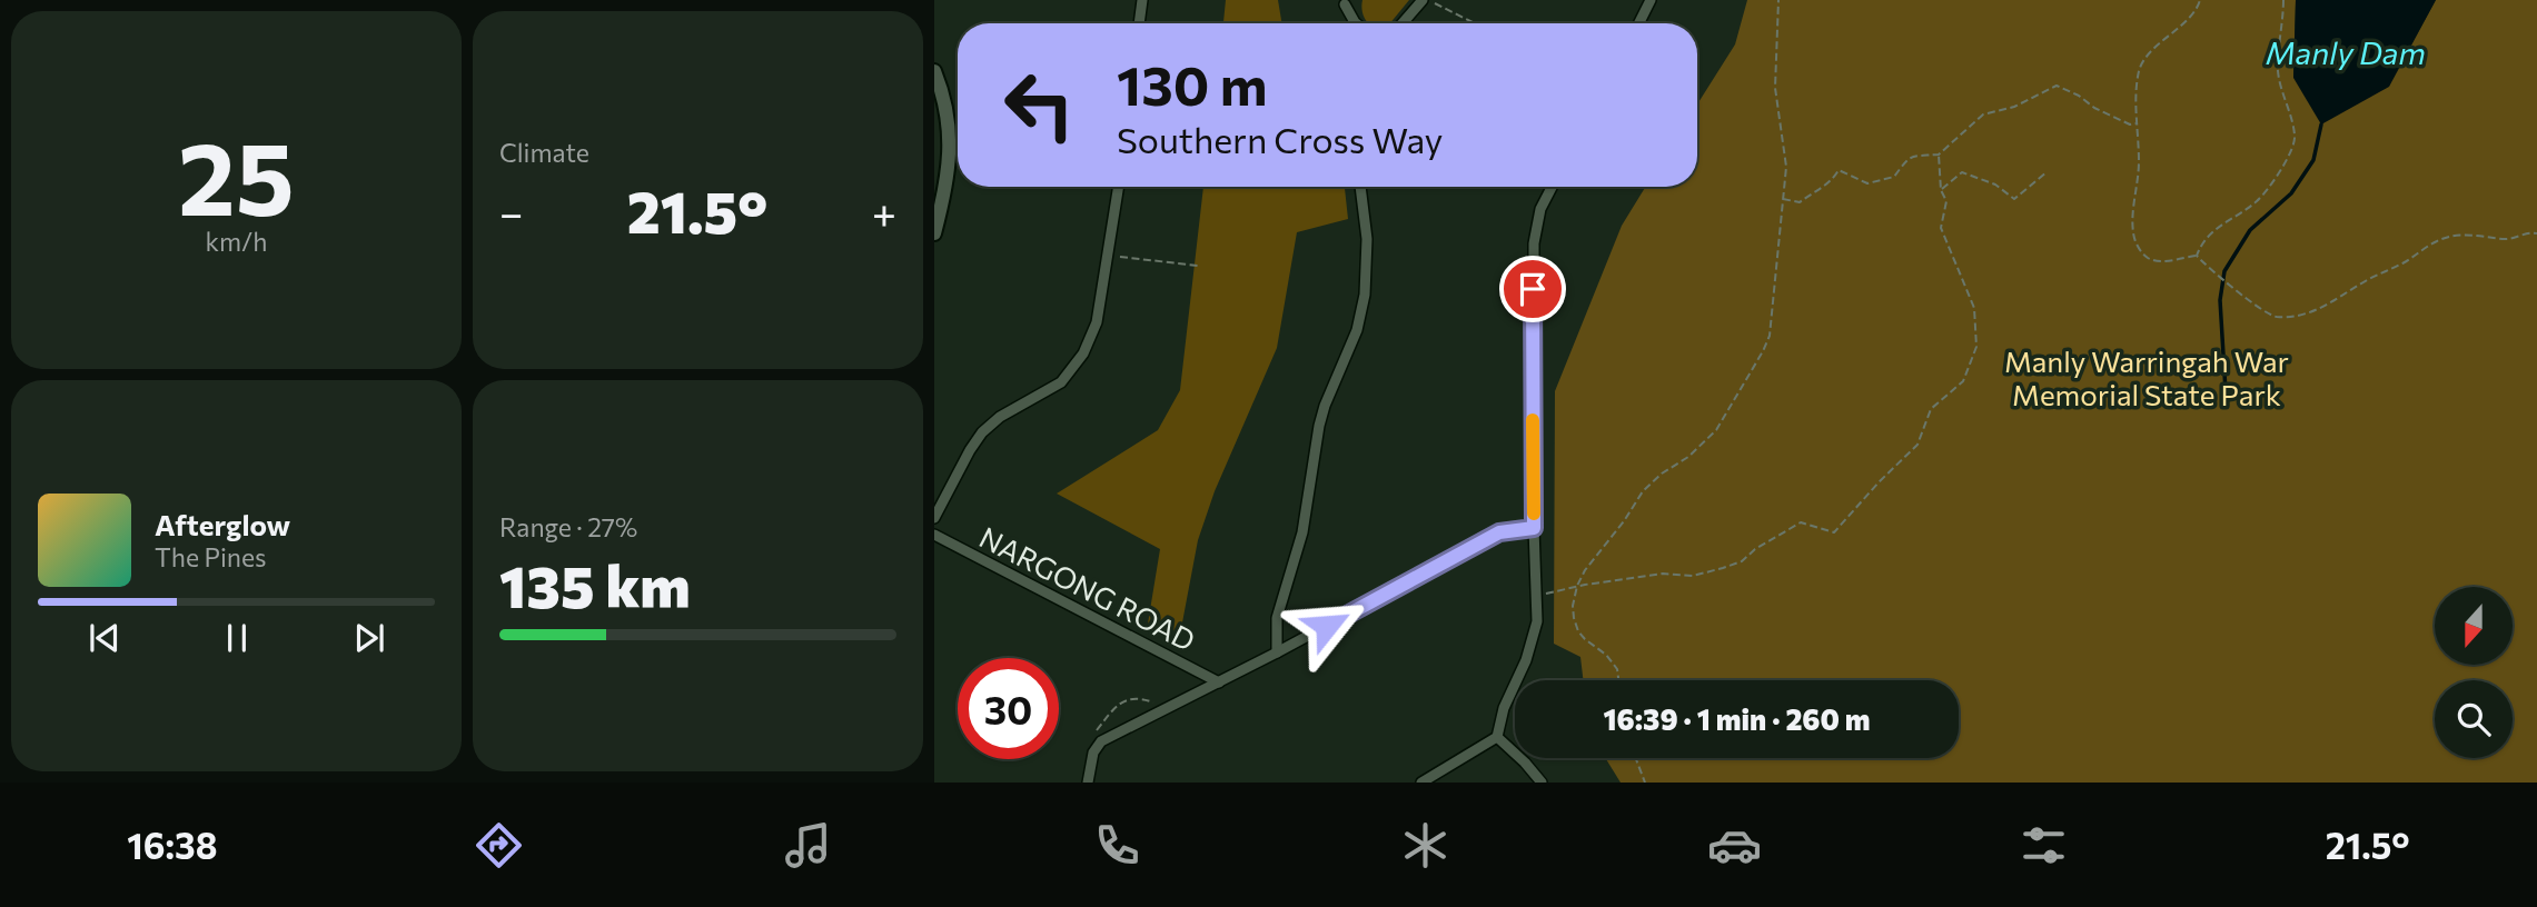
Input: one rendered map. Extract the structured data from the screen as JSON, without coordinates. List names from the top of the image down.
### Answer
{
  "streets": {
    "street": ["NARGONG ROAD"]
  },
  "water": ["Manly Dam"],
  "parks": ["Manly Warringah War Memorial State Park"],
  "north": "bottom",
  "page": {
    "tile": [
      ["25", "km/h"],
      "Climate",
      ["Range · 27%", "135 km"]
    ],
    "turn": ["130 m", "Southern Cross Way"],
    "heat": ["−", "21.5°", "+"],
    "song": ["Afterglow", "The Pines"],
    "limit": "30",
    "trip": "16:39 · 1 min · 260 m",
    "tabs": ["16:38", "21.5°"]
  }
}
